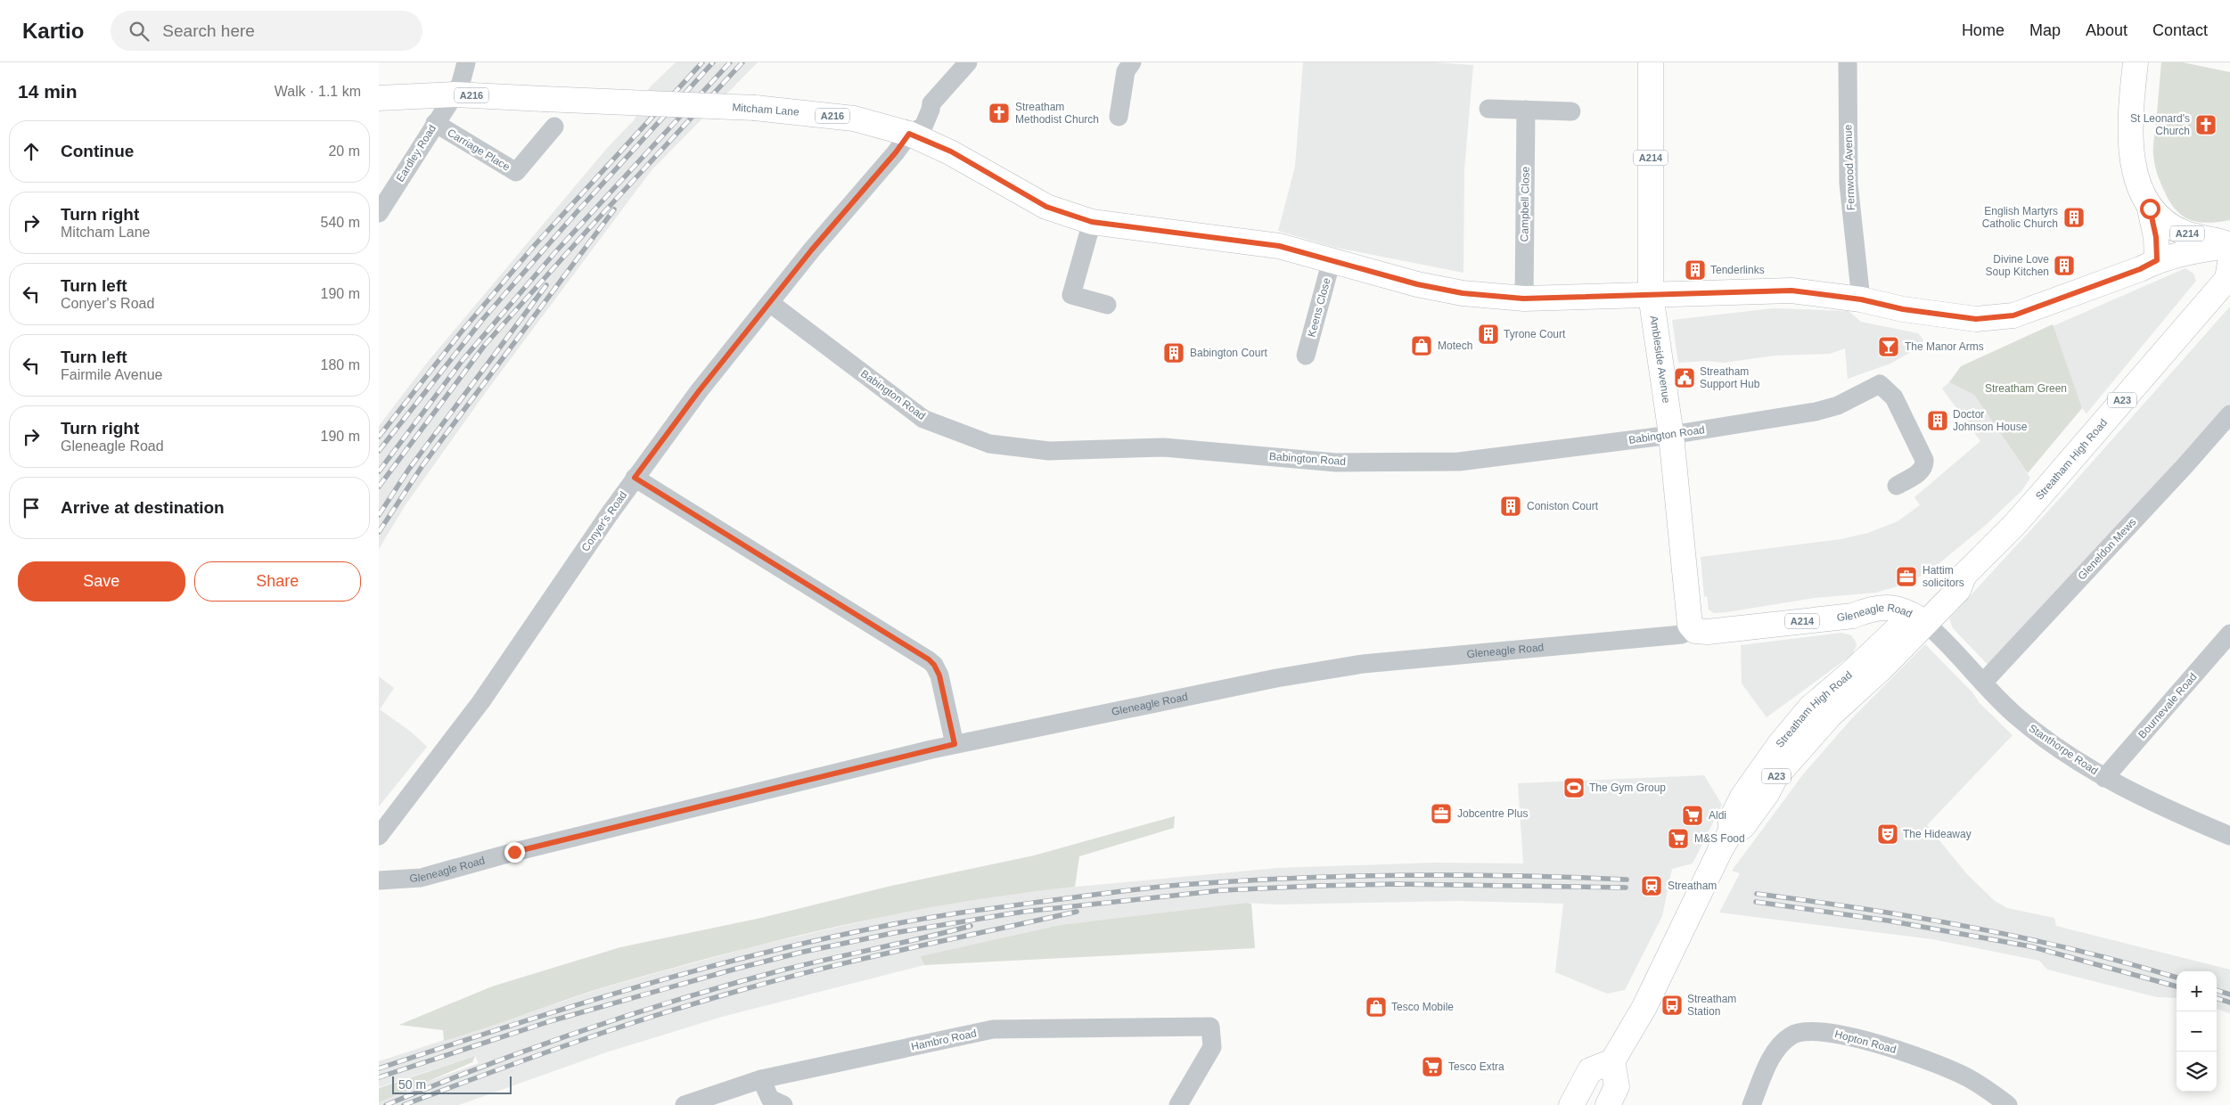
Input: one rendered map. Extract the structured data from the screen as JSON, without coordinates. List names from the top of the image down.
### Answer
{
  "streets": {
    "main road": [
      "A216",
      "Mitcham Lane",
      "A214",
      "Ambleside Avenue",
      "A23",
      "Streatham High Road",
      "Gleneagle Road"
    ],
    "street": [
      "Carriage Place",
      "Eardley Road",
      "Fernwood Avenue",
      "Campbell Close",
      "Keens Close",
      "Babington Road",
      "Conyer's Road",
      "Gleneldon Mews",
      "Bournevale Road",
      "Stanthorpe Road",
      "Hambro Road",
      "Hopton Road"
    ]
  },
  "crossings": [
    ["Mitcham Lane", "Eardley Road"],
    ["Mitcham Lane", "A214"],
    ["Mitcham Lane", "Fernwood Avenue"],
    ["Mitcham Lane", "Campbell Close"],
    ["Mitcham Lane", "Keens Close"],
    ["Mitcham Lane", "Ambleside Avenue"],
    ["Mitcham Lane", "Conyer's Road"],
    ["Carriage Place", "Eardley Road"],
    ["Ambleside Avenue", "Babington Road"],
    ["Ambleside Avenue", "Gleneagle Road"],
    ["Babington Road", "Conyer's Road"],
    ["Streatham High Road", "Gleneagle Road"],
    ["Streatham High Road", "Stanthorpe Road"],
    ["Gleneldon Mews", "Stanthorpe Road"],
    ["Gleneagle Road", "Stanthorpe Road"],
    ["Bournevale Road", "Stanthorpe Road"]
  ],
  "parks": ["Streatham Green"],
  "places": {
    "church": ["Streatham Methodist Church", "St Leonard's Church"],
    "building": [
      "English Martyrs Catholic Church",
      "Divine Love Soup Kitchen",
      "Tenderlinks",
      "Tyrone Court",
      "Babington Court",
      "Doctor Johnson House",
      "Coniston Court"
    ],
    "shop": ["Motech", "Tesco Mobile"],
    "bar": ["The Manor Arms"],
    "public building": ["Streatham Support Hub"],
    "office": ["Hattim solicitors", "Jobcentre Plus"],
    "sports": ["The Gym Group"],
    "supermarket": ["Aldi", "M&S Food", "Tesco Extra"],
    "theatre": ["The Hideaway"],
    "station": ["Streatham"],
    "bus stop": ["Streatham Station"]
  },
  "scale_bar": "50 m",
  "page": {
    "header": "Kartio",
    "search": "Search here",
    "nav": [
      "Home",
      "Map",
      "About",
      "Contact"
    ],
    "heading": ["14 min", "Walk · 1.1 km"],
    "list": [
      ["Continue", "20 m"],
      ["Turn right", "Mitcham Lane", "540 m"],
      ["Turn left", "Conyer's Road", "190 m"],
      ["Turn left", "Fairmile Avenue", "180 m"],
      ["Turn right", "Gleneagle Road", "190 m"],
      "Arrive at destination"
    ],
    "buttons": ["Save", "Share"],
    "map_buttons": ["+", "−"],
    "scale": "50 m"
  }
}
